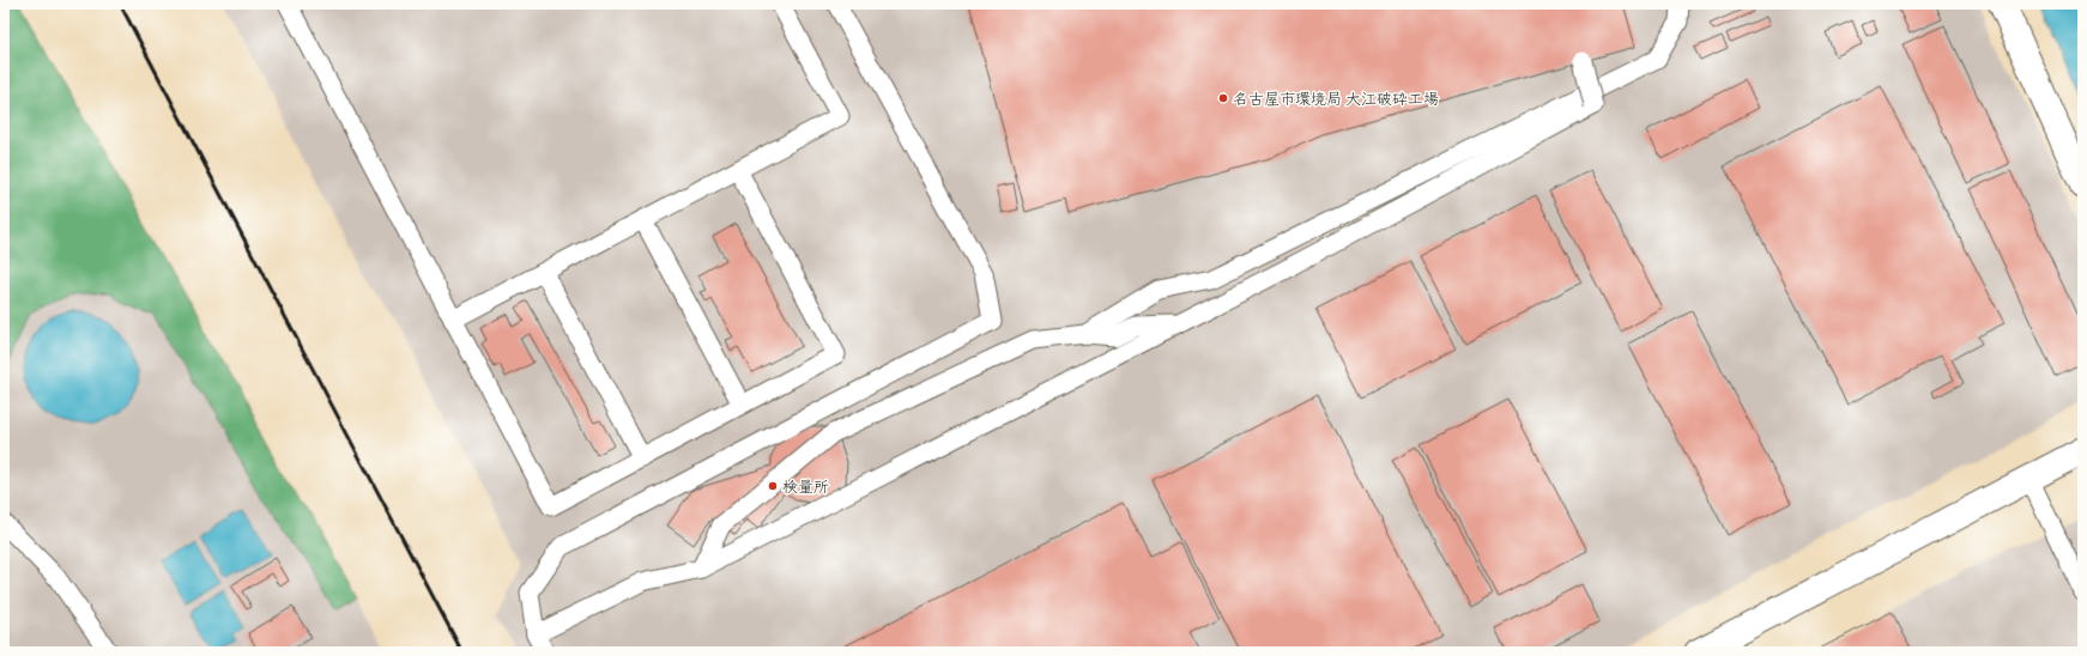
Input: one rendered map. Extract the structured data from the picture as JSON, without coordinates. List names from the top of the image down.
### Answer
{
  "places": ["名古屋市環境局 大江破砕工場", "検量所"]
}
